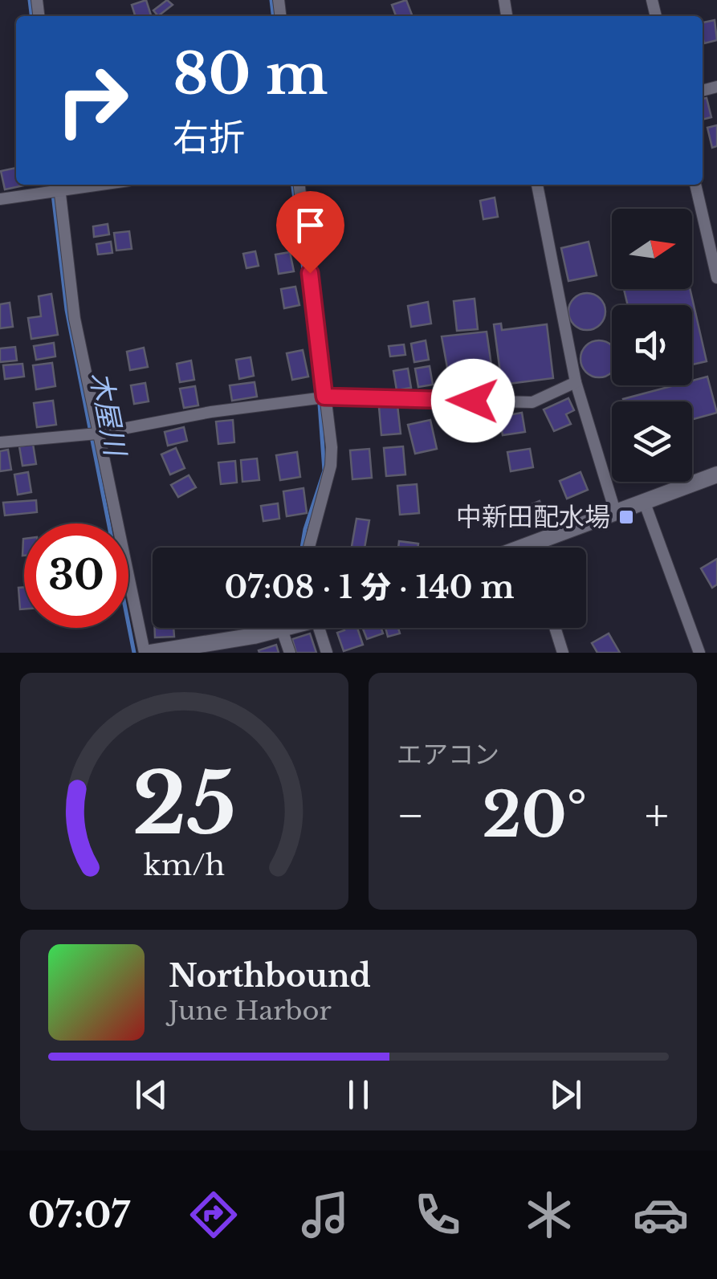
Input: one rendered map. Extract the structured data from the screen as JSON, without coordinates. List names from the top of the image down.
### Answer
{
  "water": ["木屋川"],
  "places": {
    "transit": ["中新田配水場"]
  },
  "north": "right",
  "page": {
    "turn": ["80 m", "右折"],
    "limit": "30",
    "trip": "07:08 · 1 分 · 140 m",
    "tile": "エアコン",
    "heat": ["−", "20°", "+"],
    "song": ["Northbound", "June Harbor"],
    "tabs": "07:07",
    "gauge": ["25", "km/h"]
  }
}
